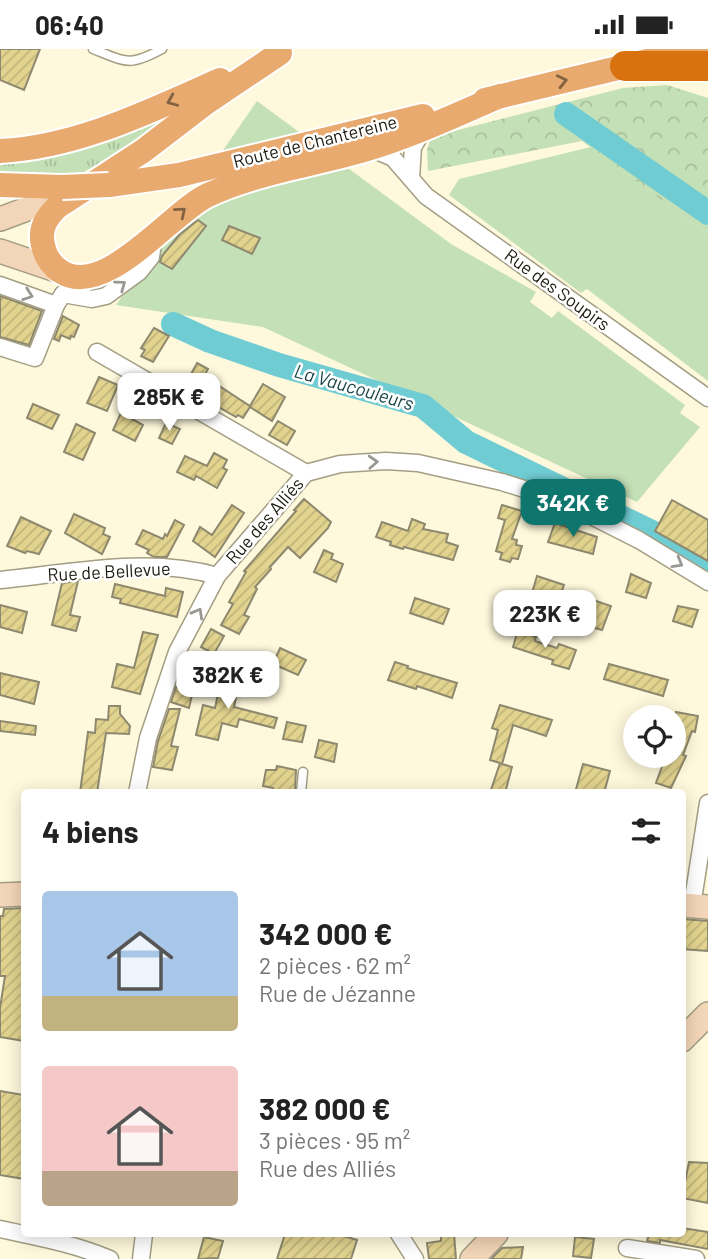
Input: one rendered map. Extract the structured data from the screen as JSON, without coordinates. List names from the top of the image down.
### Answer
{
  "streets": {
    "main road": ["Route de Chantereine"],
    "street": ["Rue des Soupirs", "Rue des Alliés", "Rue de Bellevue"]
  },
  "crossings": [
    ["Rue des Alliés", "Rue de Bellevue"]
  ],
  "one_way": ["Rue des Alliés"],
  "water": ["La Vaucouleurs"],
  "page": {
    "status": "06:40",
    "price": [
      "285K €",
      "342K €",
      "223K €",
      "382K €"
    ],
    "heading": "4 biens",
    "list": [
      {
        "name": "342 000 €",
        "note": "2 pièces · 62 m² · Rue de Jézanne"
      },
      {
        "name": "382 000 €",
        "note": "3 pièces · 95 m² · Rue des Alliés"
      }
    ]
  }
}
